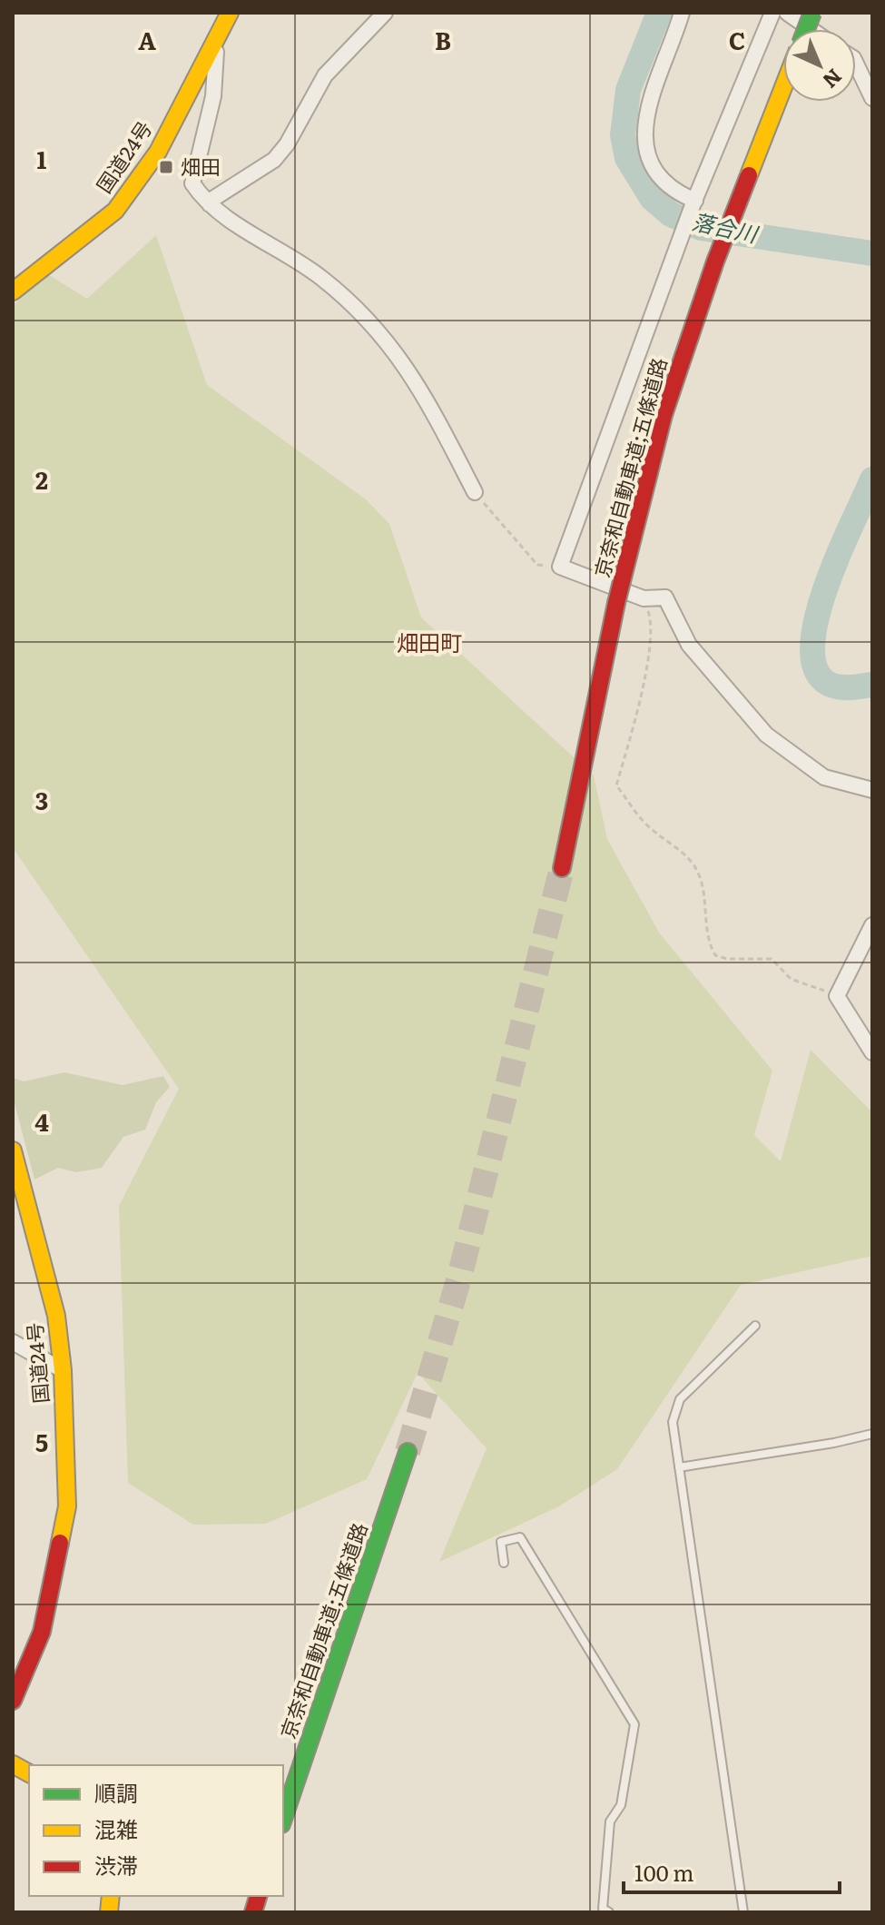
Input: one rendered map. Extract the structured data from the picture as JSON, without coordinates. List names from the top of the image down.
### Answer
{
  "streets": {
    "highway": ["国道24号", "京奈和自動車道;五條道路"]
  },
  "districts": ["畑田町"],
  "water": ["落合川"],
  "places": {
    "transit": ["畑田"]
  },
  "legend": ["順調", "混雑", "渋滞"],
  "scale_bar": "100 m",
  "north": "bottom right",
  "grid": {
    "columns": ["A", "B", "C"],
    "rows": [
      "1",
      "2",
      "3",
      "4",
      "5"
    ]
  }
}
